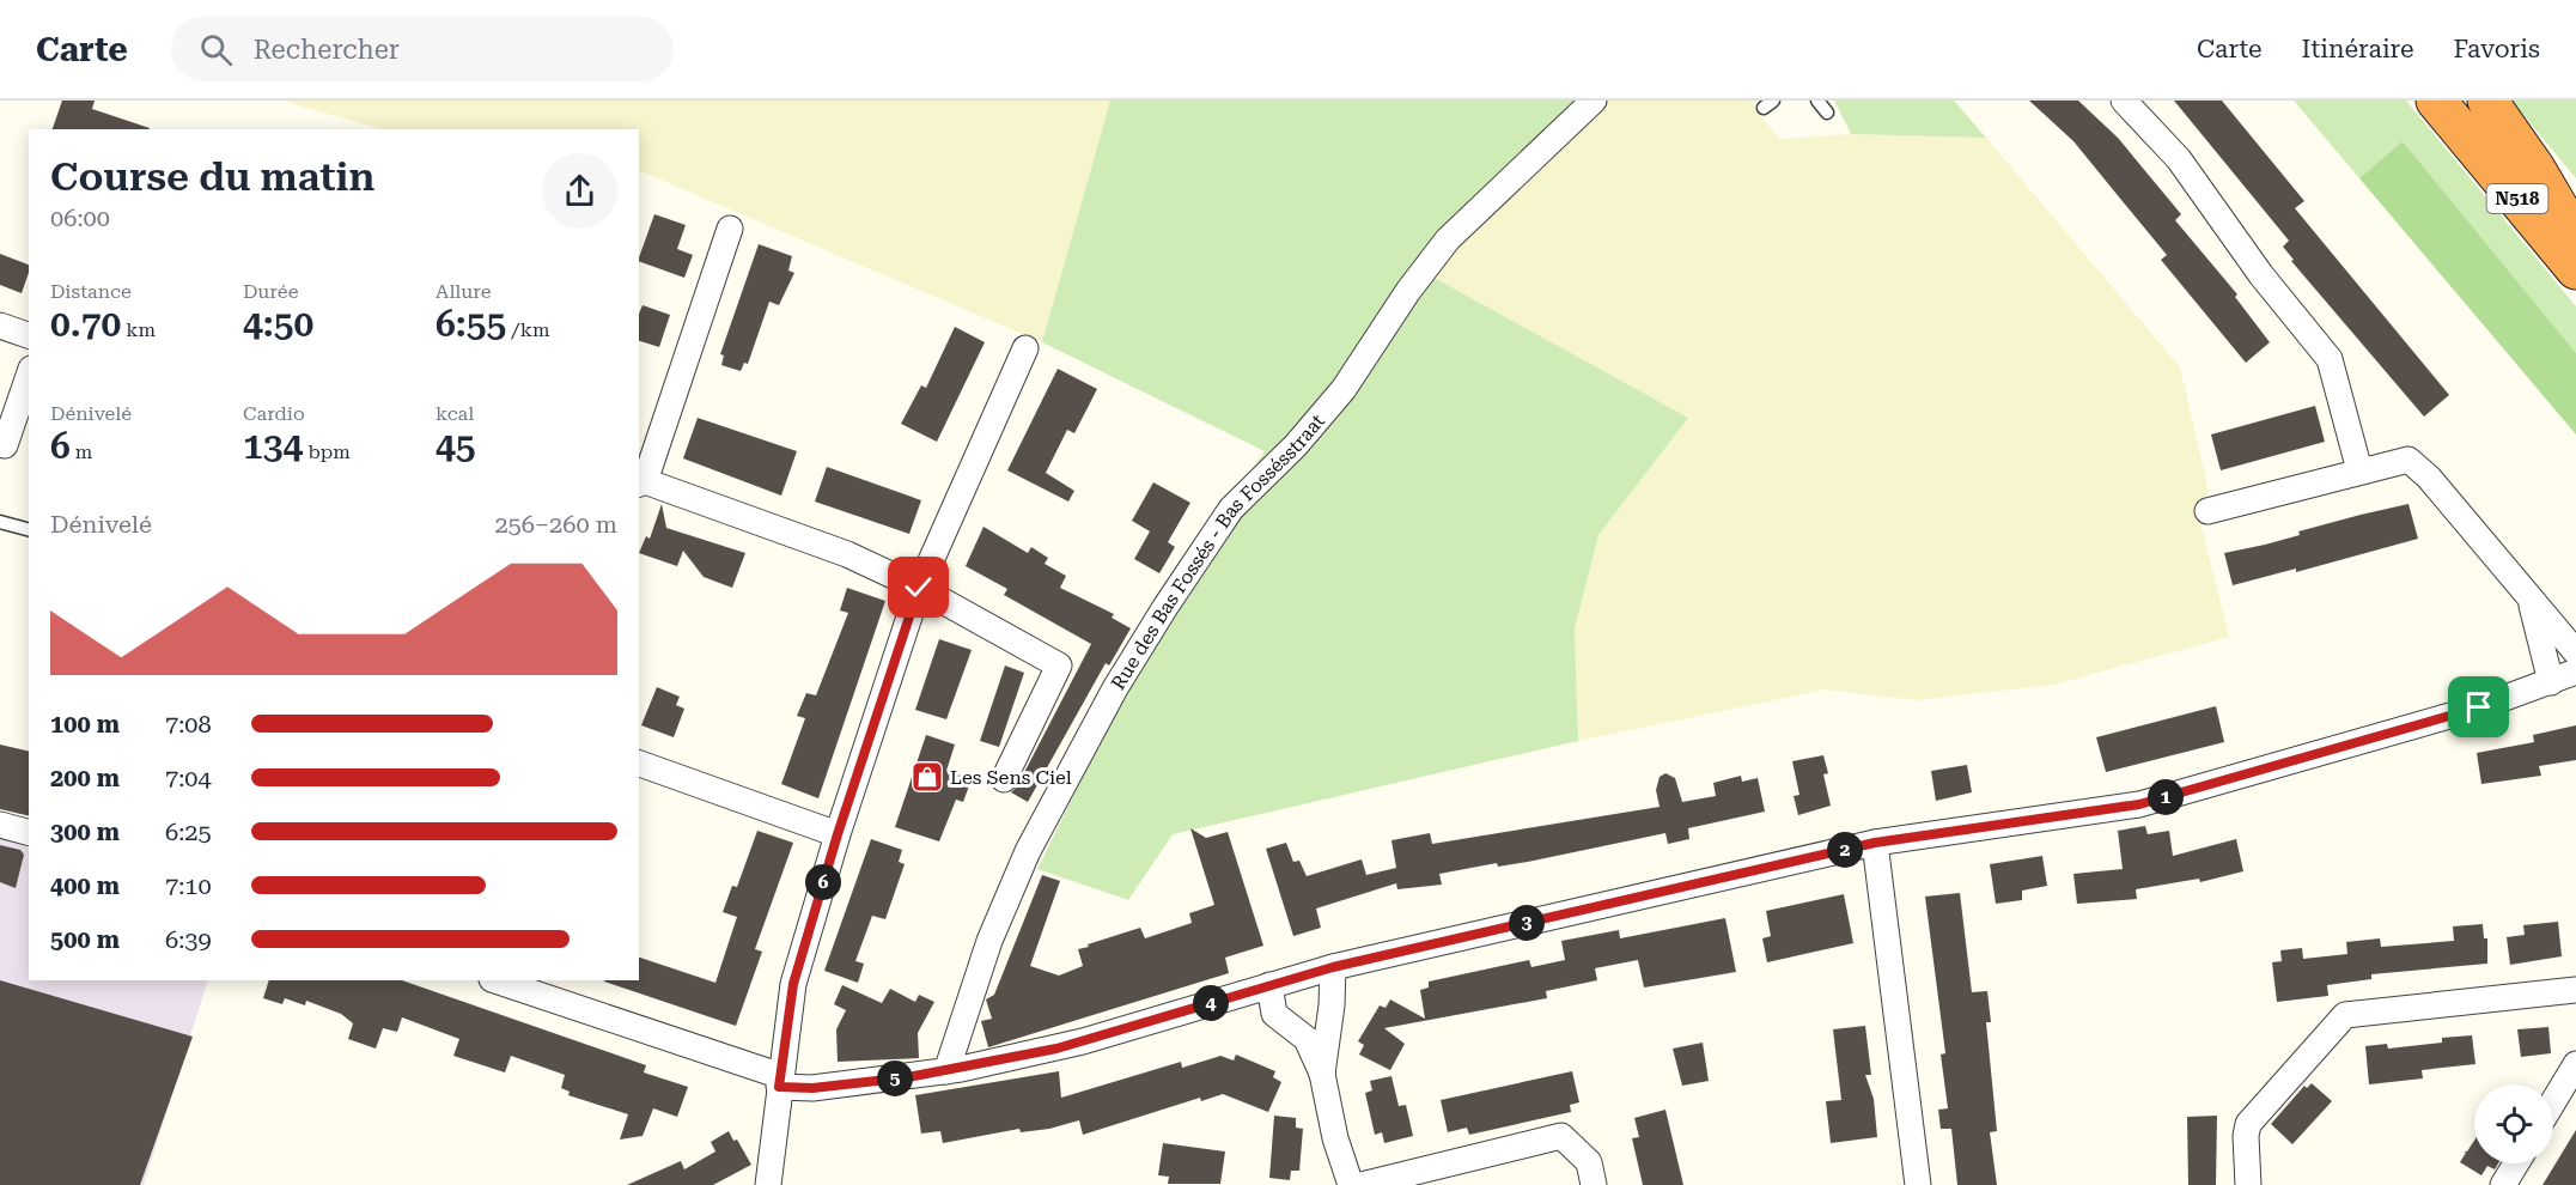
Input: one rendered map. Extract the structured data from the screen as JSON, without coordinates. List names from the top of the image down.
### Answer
{
  "streets": {
    "highway": ["N518"],
    "street": ["Rue des Bas Fossés - Bas Fossésstraat"]
  },
  "places": {
    "shop": ["Les Sens Ciel"]
  },
  "page": {
    "header": "Carte",
    "search": "Rechercher",
    "nav": ["Carte", "Itinéraire", "Favoris"],
    "heading": ["Course du matin", "06:00"],
    "stats": [
      ["Distance", "0.70 km"],
      ["Durée", "4:50"],
      ["Allure", "6:55 /km"],
      ["Dénivelé", "6 m"],
      ["Cardio", "134 bpm"],
      ["kcal", "45"]
    ],
    "chart": ["Dénivelé", "256–260 m"],
    "list": [
      {
        "name": "100 m",
        "note": "7:08"
      },
      {
        "name": "200 m",
        "note": "7:04"
      },
      {
        "name": "300 m",
        "note": "6:25"
      },
      {
        "name": "400 m",
        "note": "7:10"
      },
      {
        "name": "500 m",
        "note": "6:39"
      }
    ],
    "pins": [
      "1",
      "2",
      "6",
      "3",
      "4",
      "5"
    ]
  }
}
